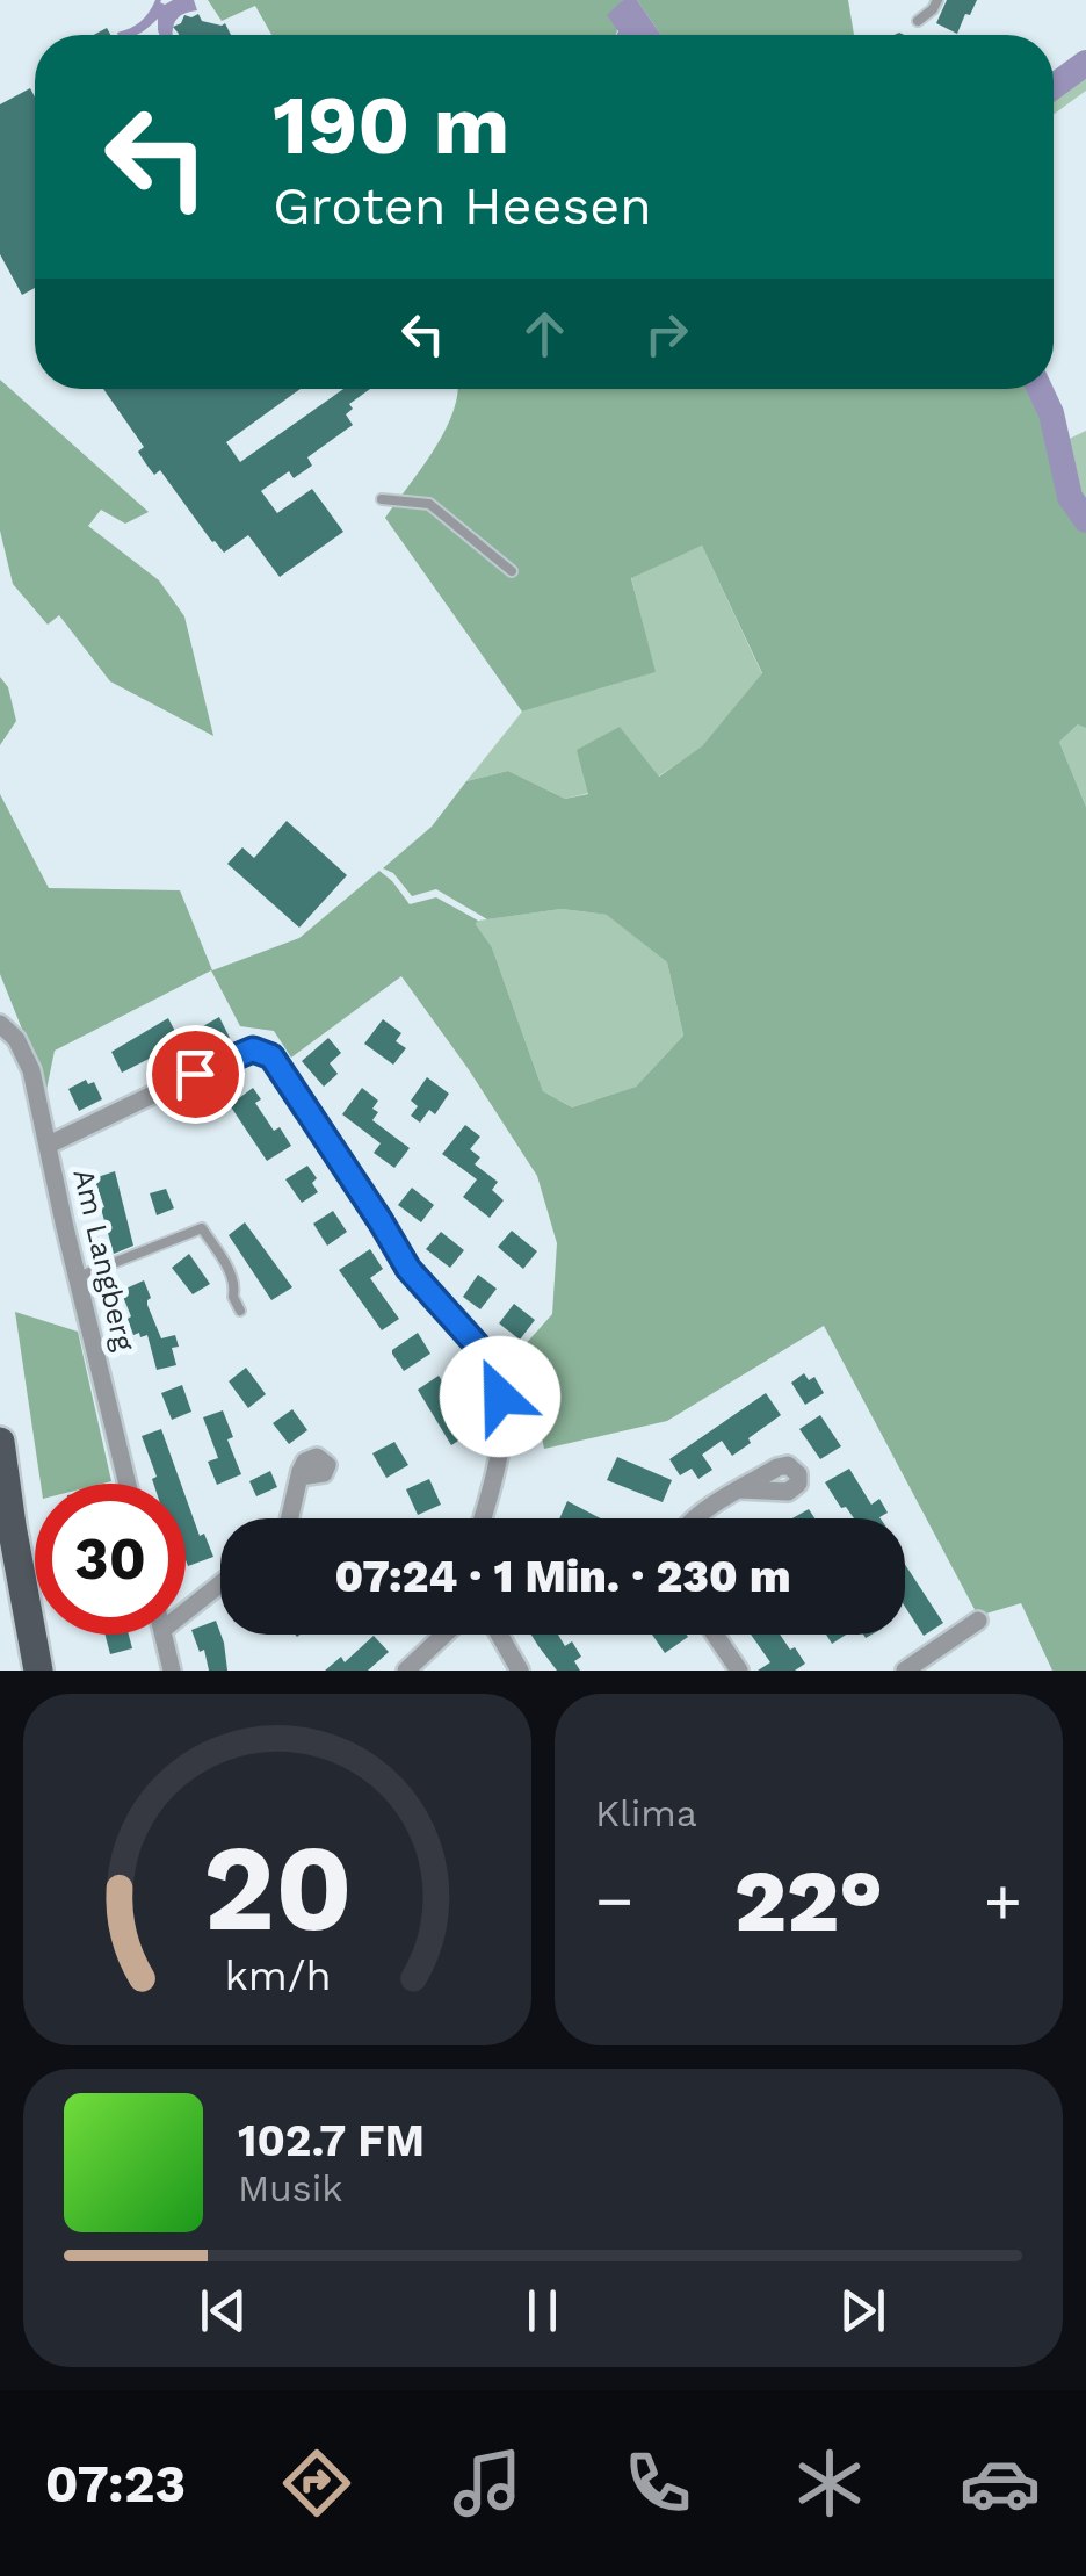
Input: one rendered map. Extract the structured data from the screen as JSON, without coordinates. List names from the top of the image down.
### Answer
{
  "streets": {
    "street": ["Am Langberg"]
  },
  "page": {
    "turn": ["190 m", "Groten Heesen"],
    "limit": "30",
    "trip": "07:24 · 1 Min. · 230 m",
    "tile": "Klima",
    "heat": ["−", "22°", "+"],
    "song": ["102.7 FM", "Musik"],
    "tabs": "07:23",
    "gauge": ["20", "km/h"]
  }
}
